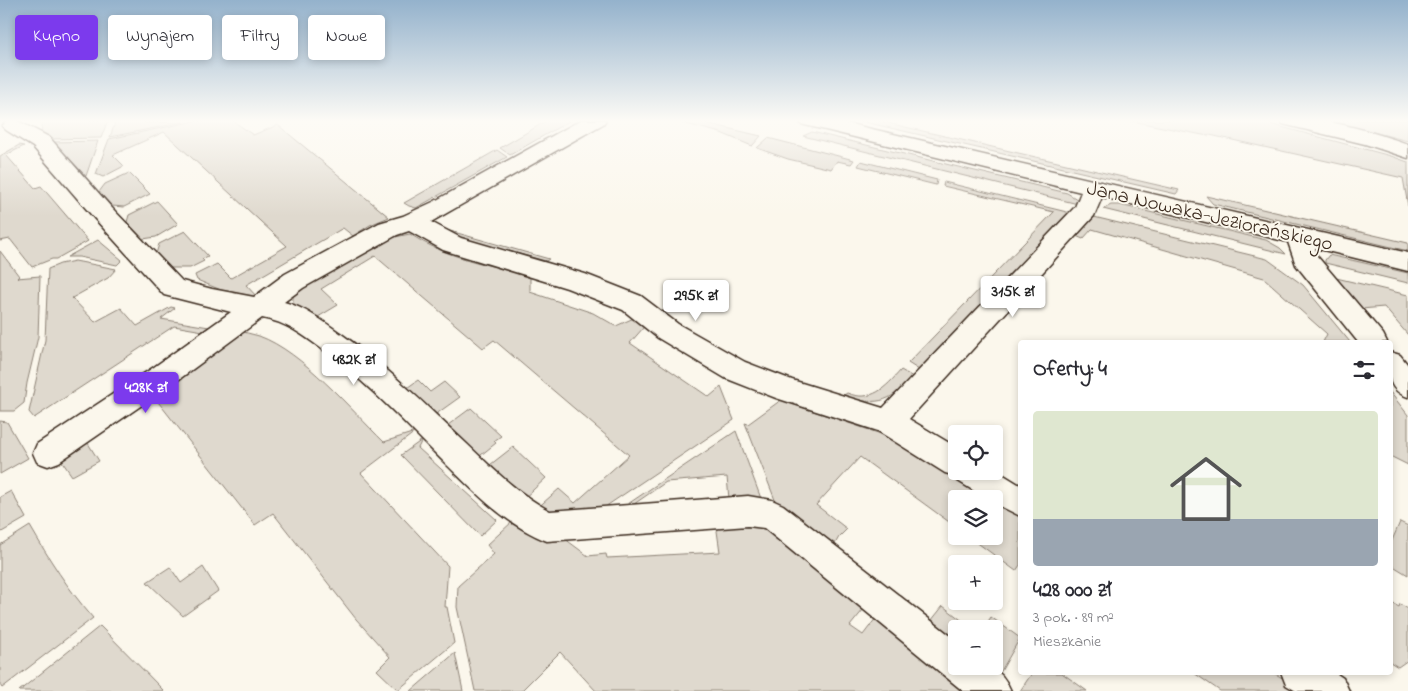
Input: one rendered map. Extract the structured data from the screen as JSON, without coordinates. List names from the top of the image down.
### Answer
{
  "streets": {
    "street": ["Jana Nowaka-Jeziorańskiego"]
  },
  "page": {
    "chip": [
      "Kupno",
      "Wynajem",
      "Filtry",
      "Nowe"
    ],
    "price": [
      "315K zł",
      "295K zł",
      "482K zł",
      "428K zł"
    ],
    "heading": "Oferty: 4",
    "list": [
      {
        "name": "428 000 zł",
        "note": "3 pok. · 89 m² · Mieszkanie"
      }
    ],
    "map_buttons": ["+", "−"]
  }
}
